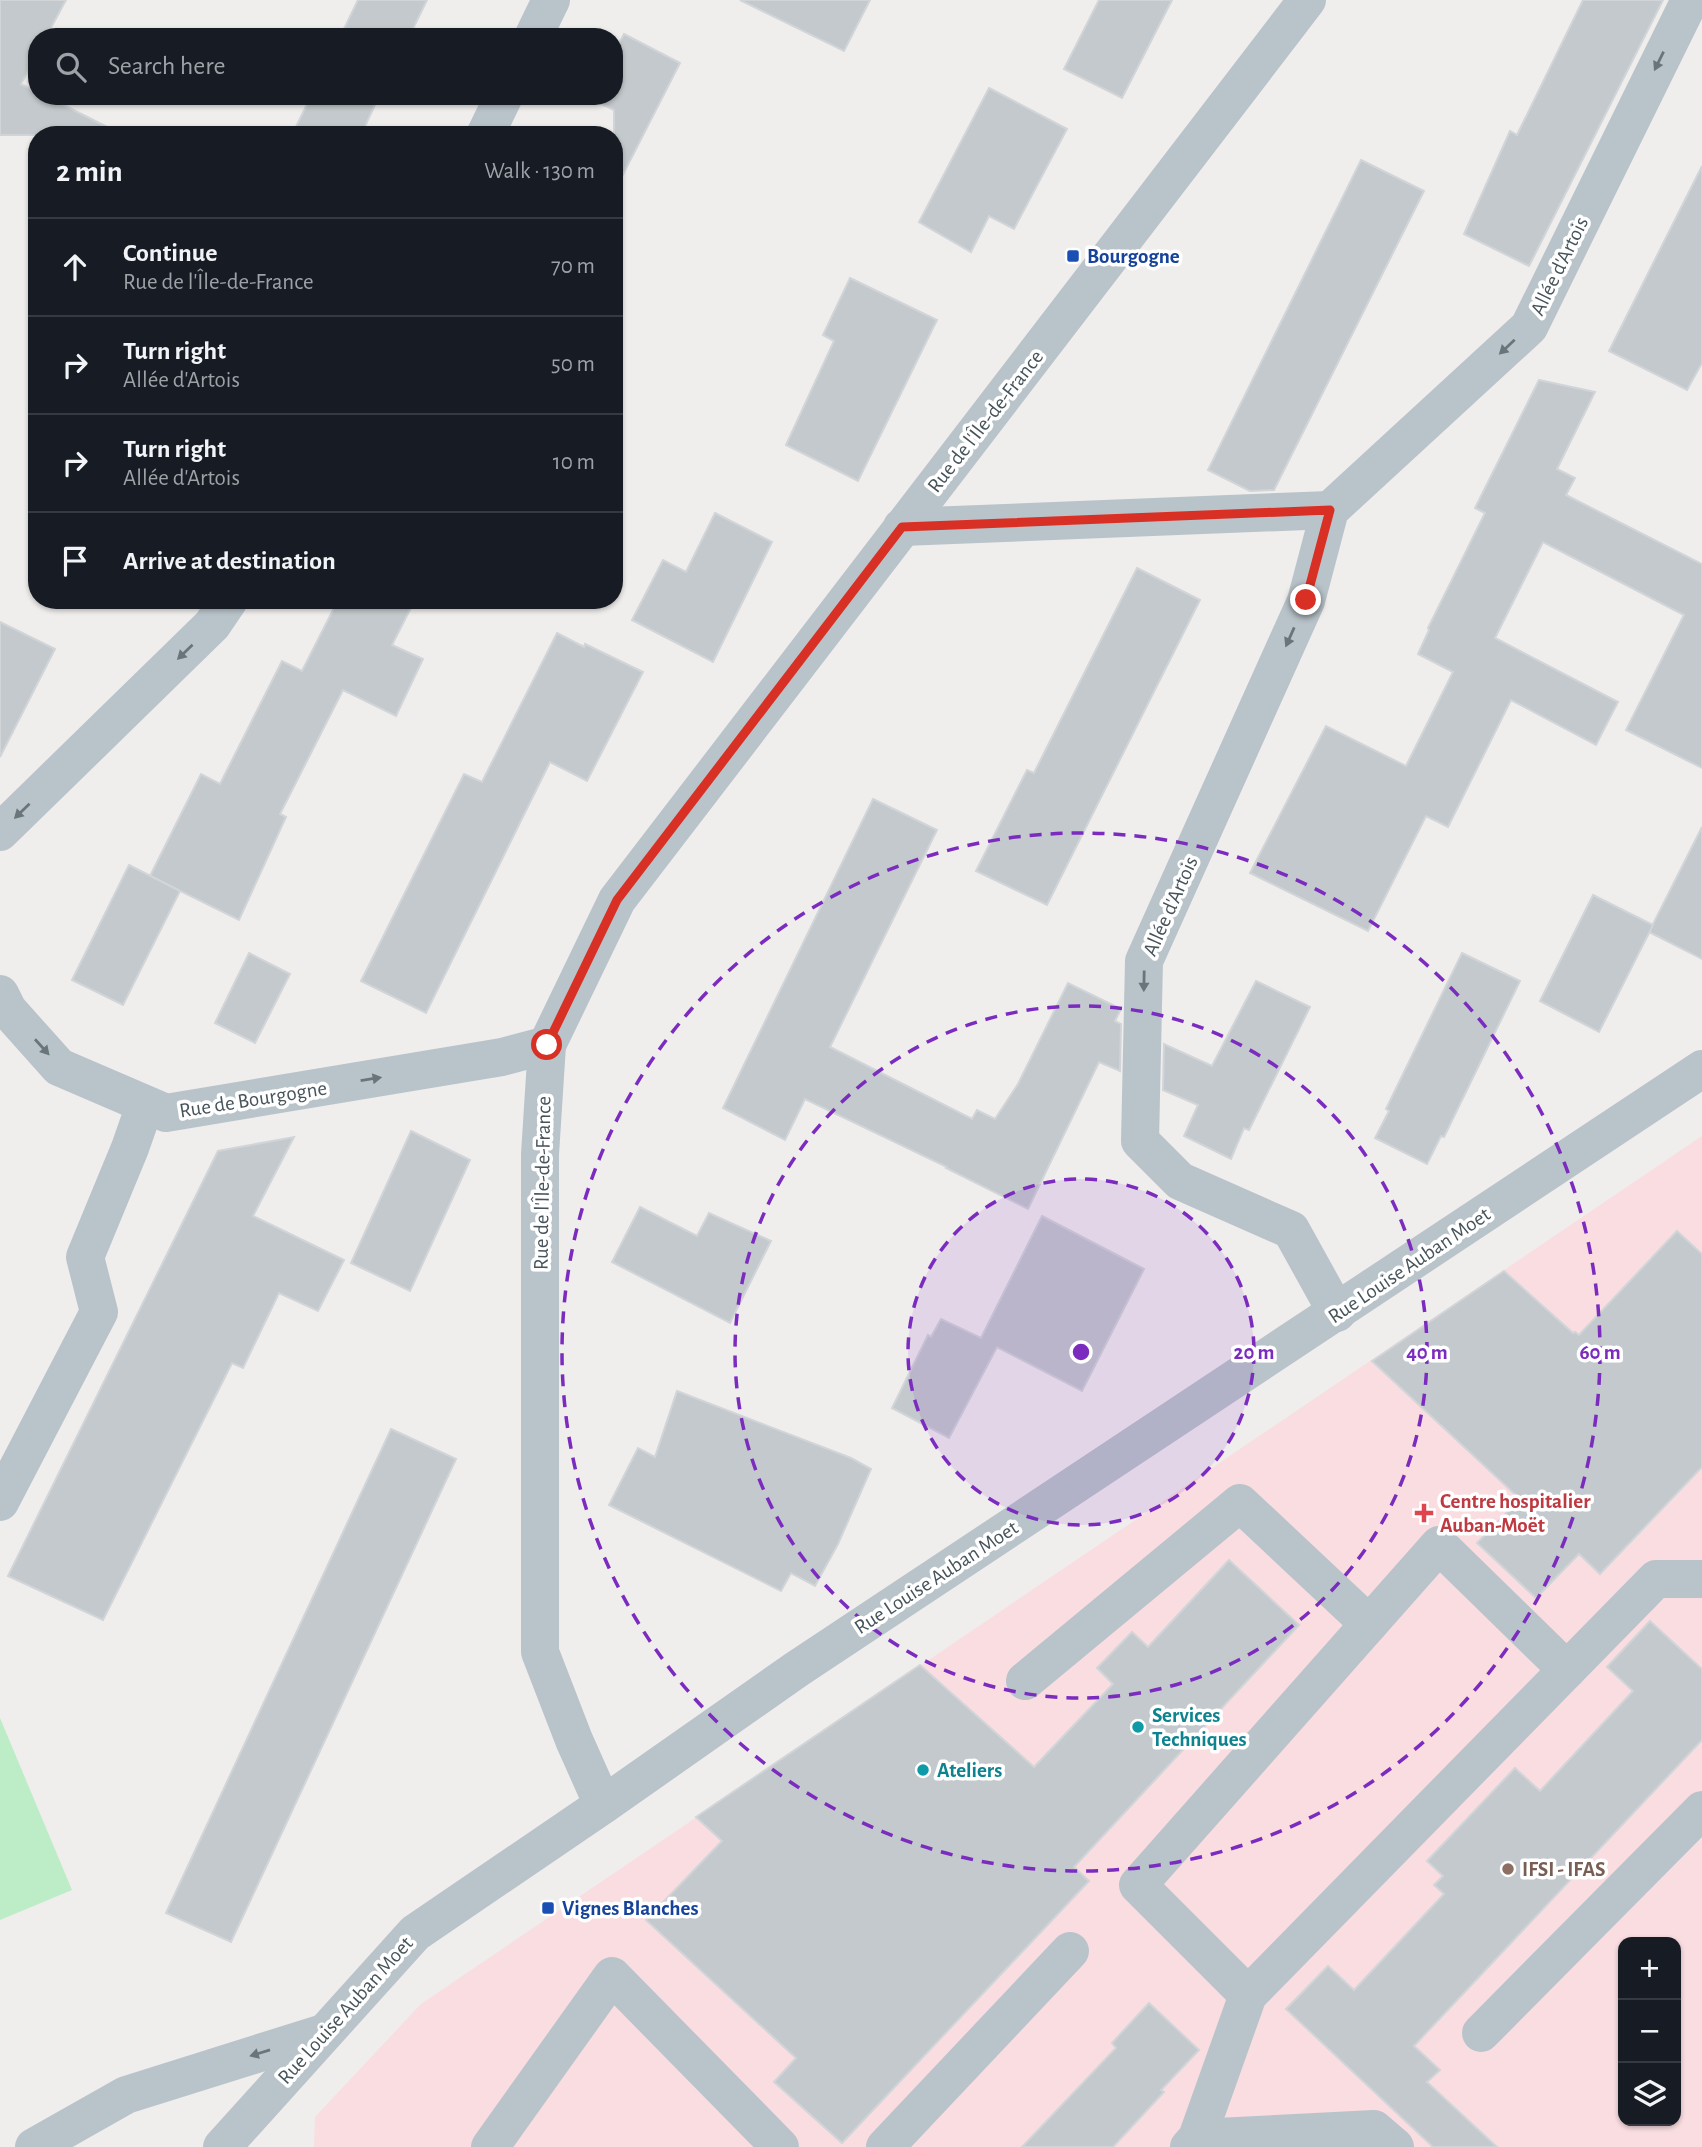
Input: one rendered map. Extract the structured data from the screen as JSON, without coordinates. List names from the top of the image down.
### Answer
{
  "streets": {
    "street": [
      "Allée d'Artois",
      "Rue de l'Île-de-France",
      "Rue de Bourgogne",
      "Rue Louise Auban Moet"
    ]
  },
  "crossings": [
    ["Allée d'Artois", "Rue Louise Auban Moet"],
    ["Rue de l'Île-de-France", "Rue de Bourgogne"],
    ["Rue de l'Île-de-France", "Rue Louise Auban Moet"]
  ],
  "one_way": ["Allée d'Artois", "Rue de Bourgogne"],
  "places": {
    "transit": ["Bourgogne", "Vignes Blanches"],
    "health": ["Centre hospitalier Auban-Moët"],
    "other": ["Services Techniques", "Ateliers", "IFSI - IFAS"]
  },
  "page": {
    "search": "Search here",
    "heading": ["2 min", "Walk · 130 m"],
    "list": [
      ["Continue", "Rue de l'Île-de-France", "70 m"],
      ["Turn right", "Allée d'Artois", "50 m"],
      ["Turn right", "Allée d'Artois", "10 m"],
      "Arrive at destination"
    ],
    "map_buttons": ["+", "−"]
  },
  "rings": ["20 m", "40 m", "60 m"]
}
